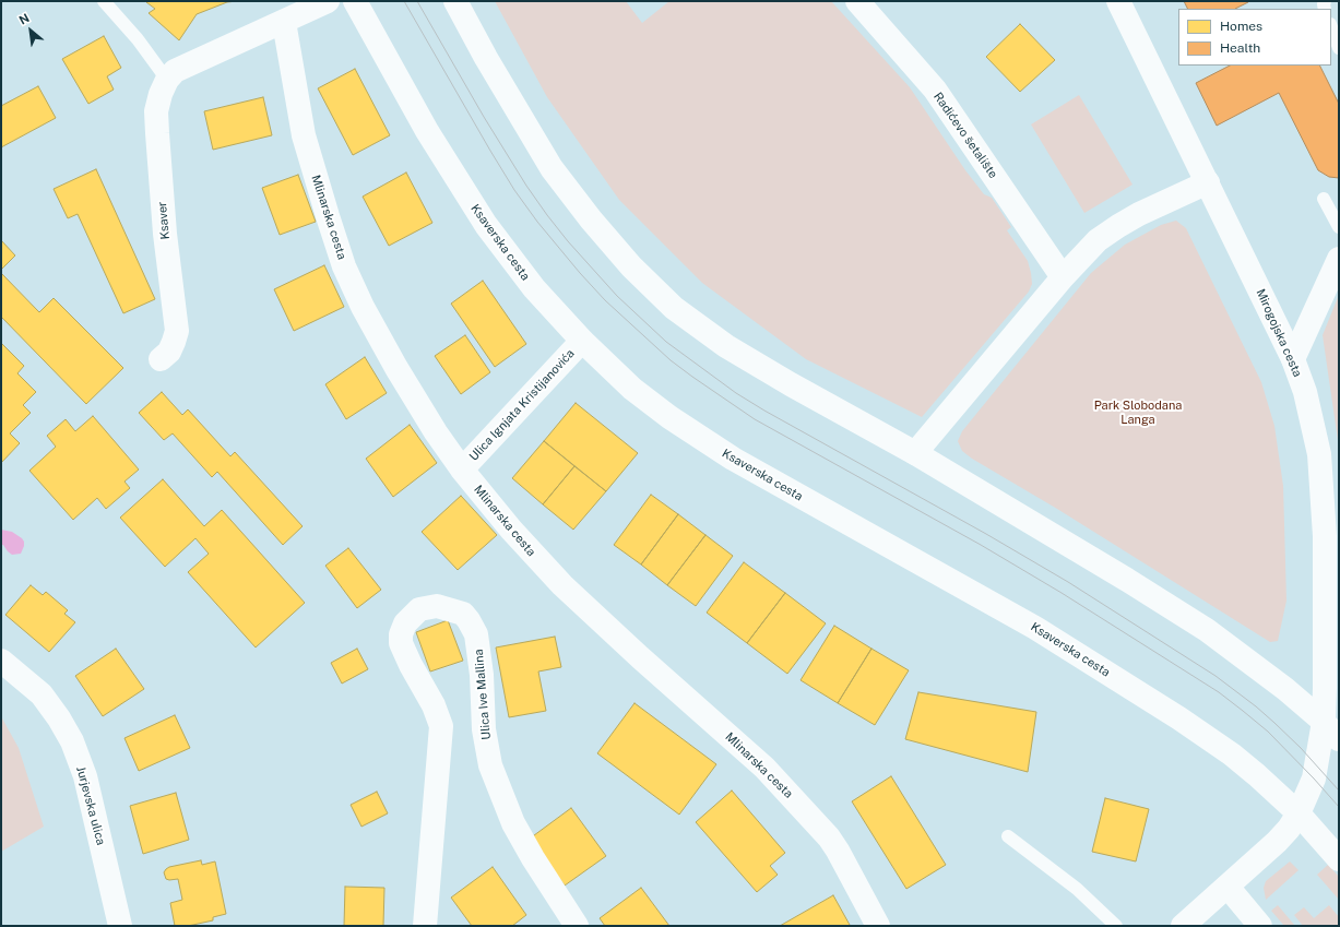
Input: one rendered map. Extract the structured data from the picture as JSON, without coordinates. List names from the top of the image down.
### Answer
{
  "streets": {
    "street": [
      "Radićevo šetalište",
      "Mlinarska cesta",
      "Ksaver",
      "Ksaverska cesta",
      "Mirogojska cesta",
      "Ulica Ignjata Kristijanovića",
      "Ulica Ive Mallina",
      "Jurjevska ulica"
    ]
  },
  "crossings": [
    ["Mlinarska cesta", "Ulica Ignjata Kristijanovića"],
    ["Ksaverska cesta", "Mirogojska cesta"],
    ["Ksaverska cesta", "Ulica Ignjata Kristijanovića"]
  ],
  "parks": ["Park Slobodana Langa"],
  "legend": ["Homes", "Health"],
  "north": "top left"
}
